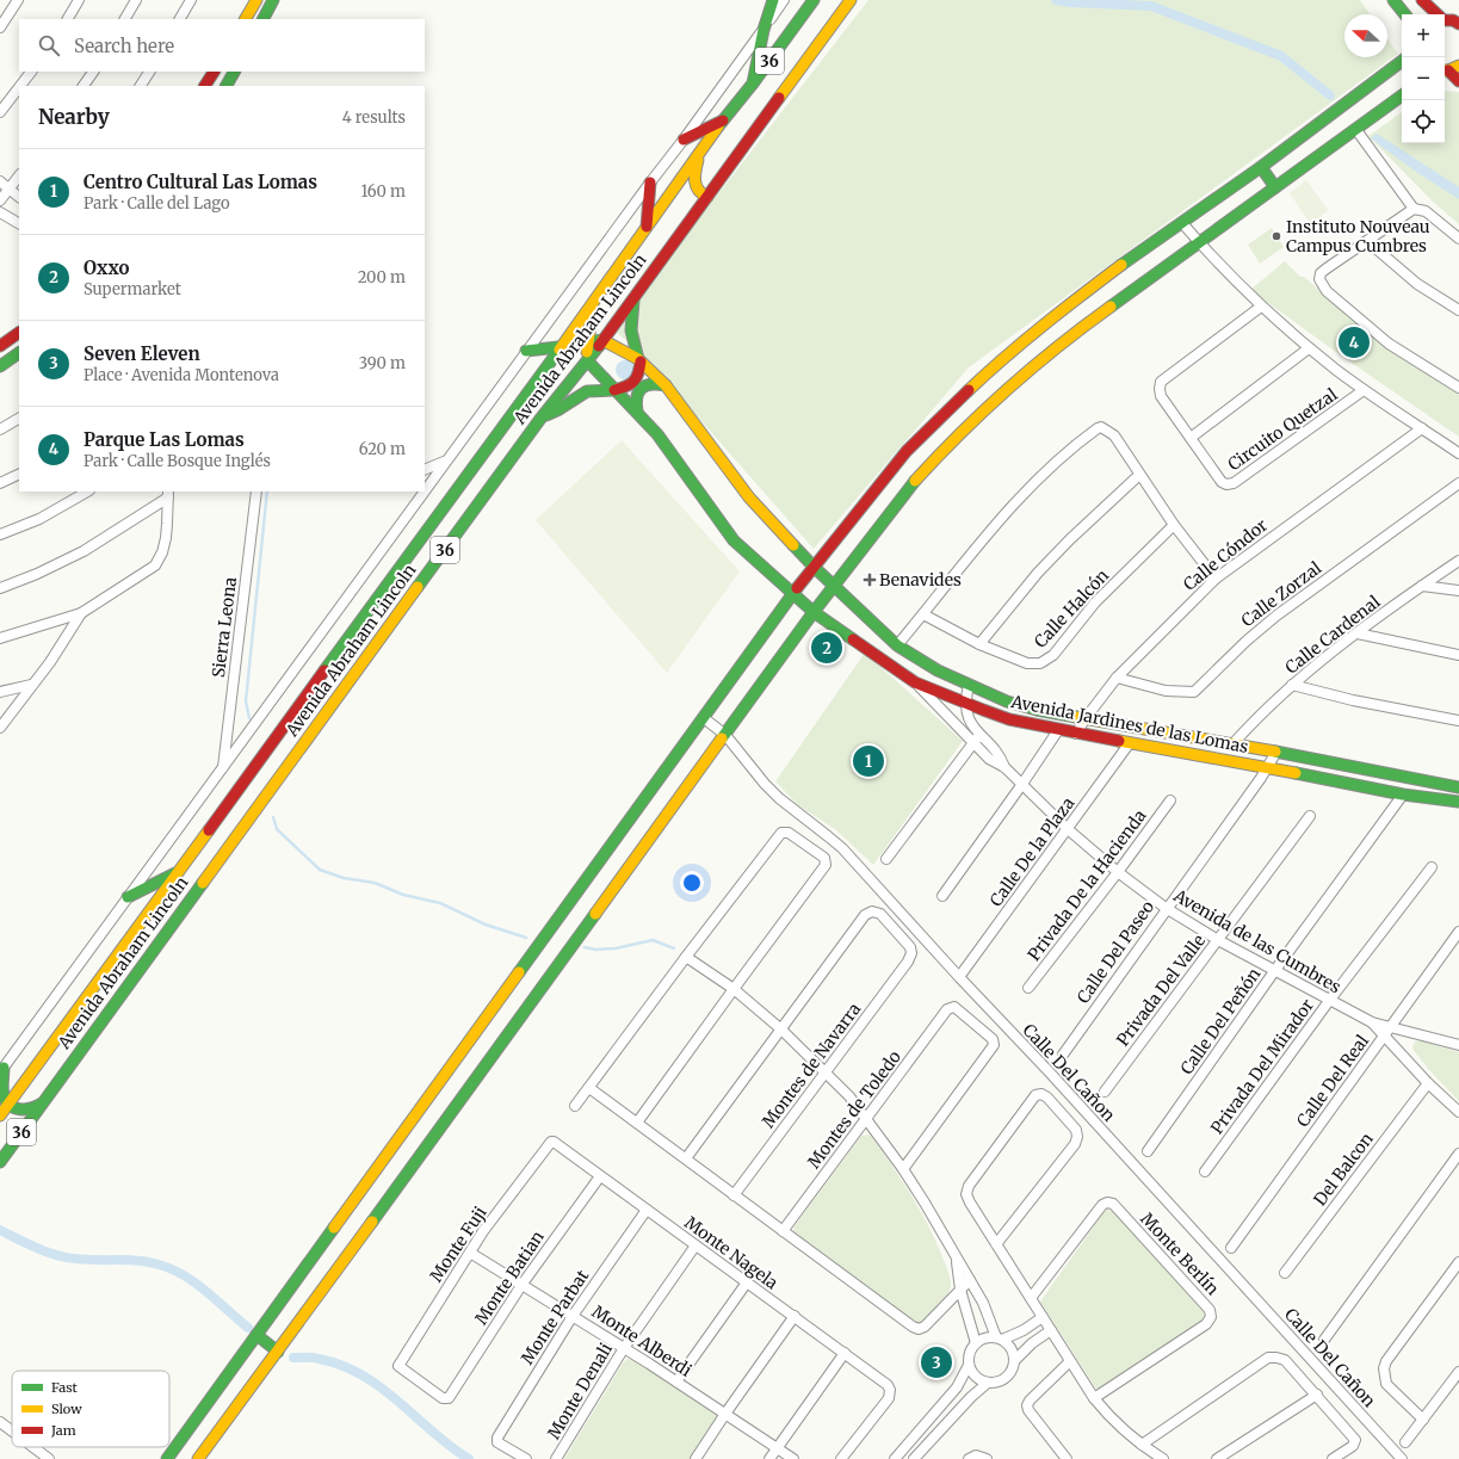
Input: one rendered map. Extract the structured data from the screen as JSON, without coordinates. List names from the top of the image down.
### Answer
{
  "streets": {
    "main road": ["36", "Avenida Abraham Lincoln", "Avenida Jardines de las Lomas"],
    "street": [
      "Circuito Quetzal",
      "Calle Cóndor",
      "Calle Zorzal",
      "Calle Halcón",
      "Sierra Leona",
      "Calle Cardenal",
      "Calle De la Plaza",
      "Privada De la Hacienda",
      "Avenida de las Cumbres",
      "Calle Del Paseo",
      "Privada Del Valle",
      "Calle Del Peñón",
      "Montes de Navarra",
      "Privada Del Mirador",
      "Calle Del Cañon",
      "Calle Del Real",
      "Montes de Toledo",
      "Del Balcon",
      "Monte Fuji",
      "Monte Nagela",
      "Monte Berlín",
      "Monte Batian",
      "Monte Parbat",
      "Monte Alberdi",
      "Monte Denali"
    ]
  },
  "crossings": [
    ["Avenida Abraham Lincoln", "Avenida Jardines de las Lomas"],
    ["Calle Cóndor", "Calle Zorzal"],
    ["Calle Cóndor", "Avenida Jardines de las Lomas"],
    ["Calle Cardenal", "Avenida Jardines de las Lomas"],
    ["Avenida Jardines de las Lomas", "Calle De la Plaza"],
    ["Avenida Jardines de las Lomas", "Avenida de las Cumbres"],
    ["Avenida Jardines de las Lomas", "Calle Del Paseo"],
    ["Avenida Jardines de las Lomas", "Calle Del Peñón"],
    ["Calle De la Plaza", "Avenida de las Cumbres"],
    ["Calle De la Plaza", "Calle Del Cañon"],
    ["Privada De la Hacienda", "Avenida de las Cumbres"],
    ["Avenida de las Cumbres", "Calle Del Paseo"],
    ["Avenida de las Cumbres", "Privada Del Valle"],
    ["Avenida de las Cumbres", "Calle Del Peñón"],
    ["Avenida de las Cumbres", "Privada Del Mirador"],
    ["Avenida de las Cumbres", "Calle Del Real"],
    ["Avenida de las Cumbres", "Del Balcon"],
    ["Monte Fuji", "Monte Nagela"],
    ["Monte Fuji", "Monte Batian"],
    ["Monte Fuji", "Monte Alberdi"],
    ["Monte Nagela", "Monte Batian"],
    ["Monte Nagela", "Monte Parbat"],
    ["Monte Nagela", "Monte Denali"],
    ["Monte Batian", "Monte Alberdi"],
    ["Monte Parbat", "Monte Alberdi"],
    ["Monte Alberdi", "Monte Denali"]
  ],
  "places": {
    "other": ["Instituto Nouveau Campus Cumbres"],
    "health": ["Benavides"]
  },
  "legend": ["Fast", "Slow", "Jam"],
  "north": "left",
  "page": {
    "map_buttons": ["+", "−"],
    "search": "Search here",
    "heading": ["Nearby", "4 results"],
    "list": [
      {
        "mark": "1",
        "name": "Centro Cultural Las Lomas",
        "note": "Park · Calle del Lago",
        "value": "160 m"
      },
      {
        "mark": "2",
        "name": "Oxxo",
        "note": "Supermarket",
        "value": "200 m"
      },
      {
        "mark": "3",
        "name": "Seven Eleven",
        "note": "Place · Avenida Montenova",
        "value": "390 m"
      },
      {
        "mark": "4",
        "name": "Parque Las Lomas",
        "note": "Park · Calle Bosque Inglés",
        "value": "620 m"
      }
    ],
    "pins": [
      "4",
      "2",
      "1",
      "3"
    ]
  }
}
